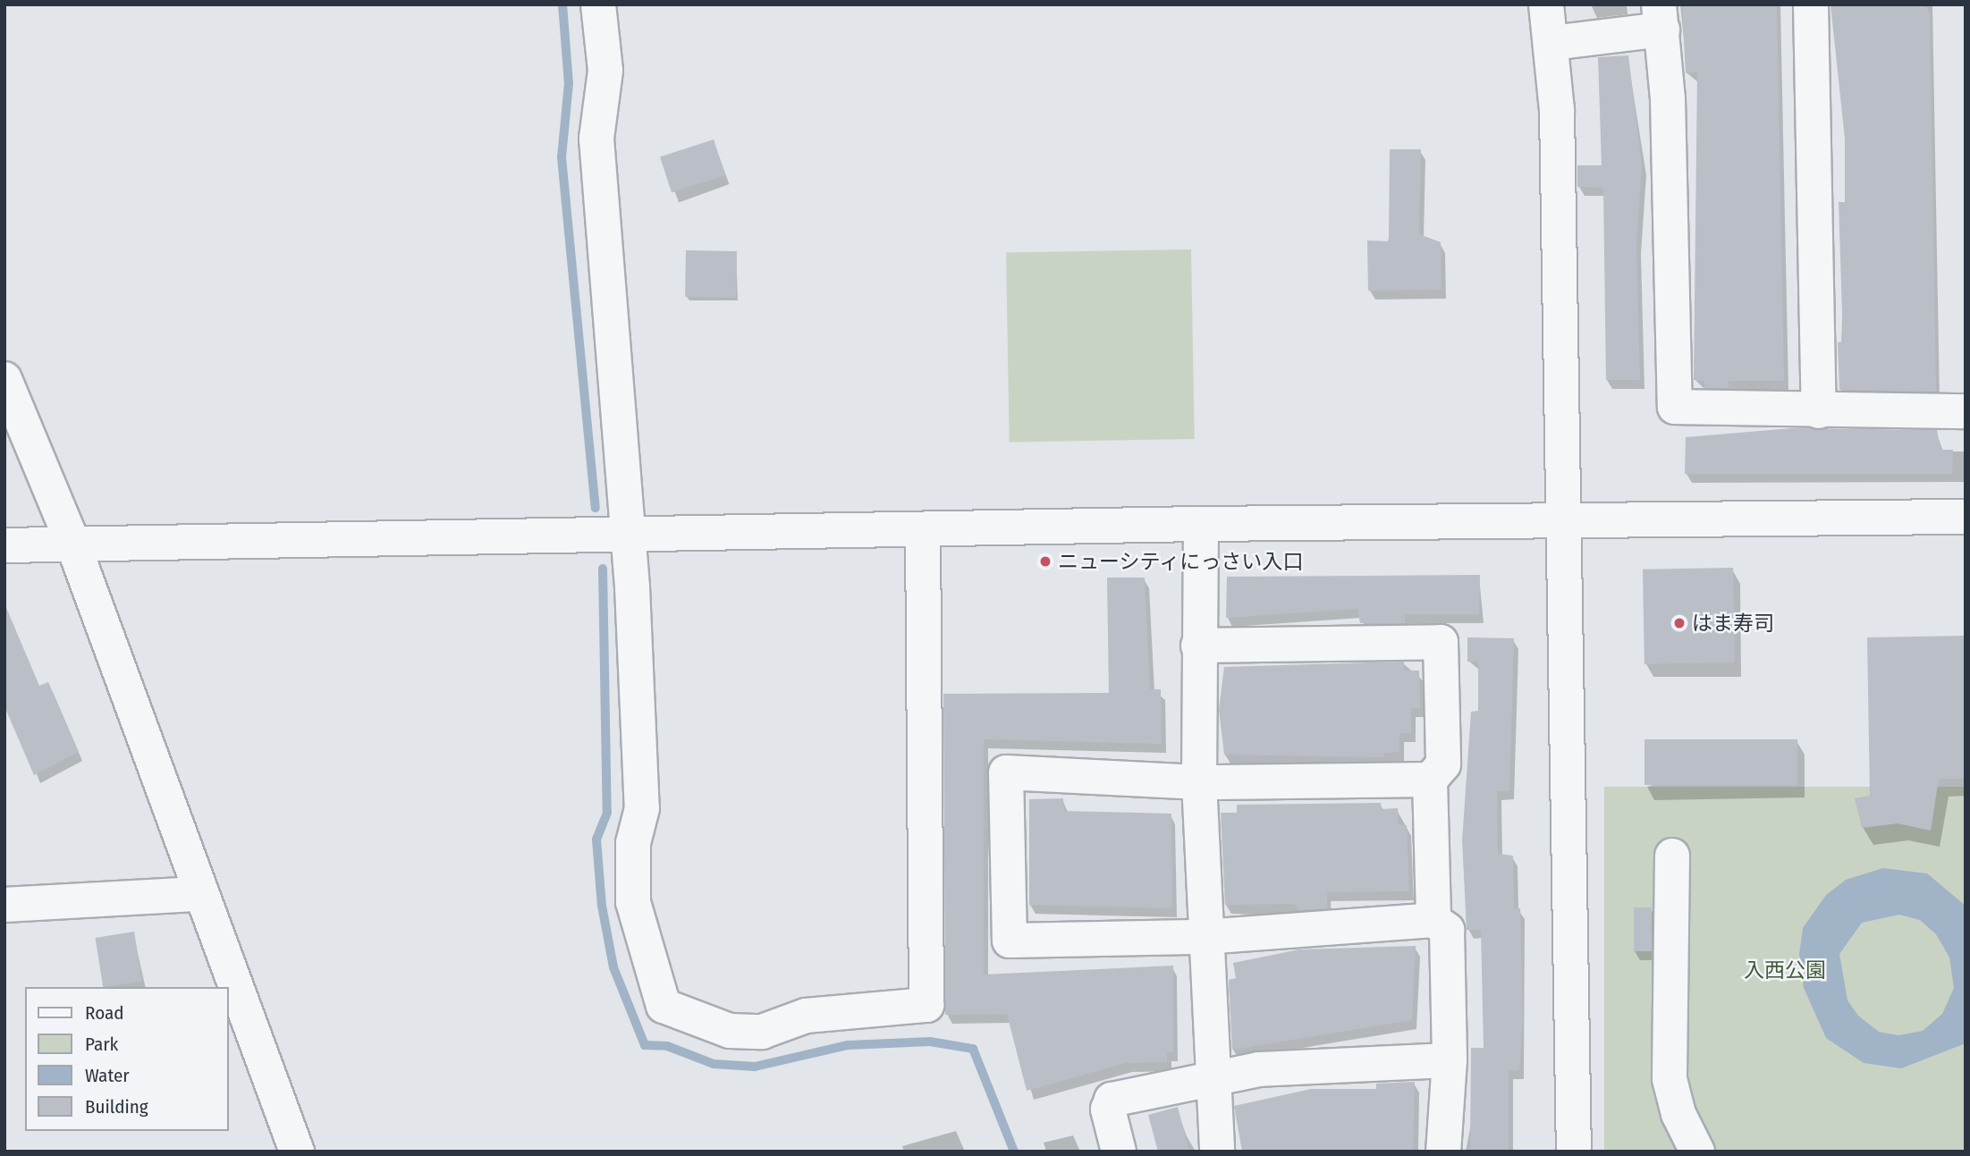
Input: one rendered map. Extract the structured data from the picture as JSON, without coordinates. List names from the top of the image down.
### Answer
{
  "parks": ["入西公園"],
  "places": ["ニューシティにっさい入口", "はま寿司"],
  "legend": [
    "Road",
    "Park",
    "Water",
    "Building"
  ]
}
